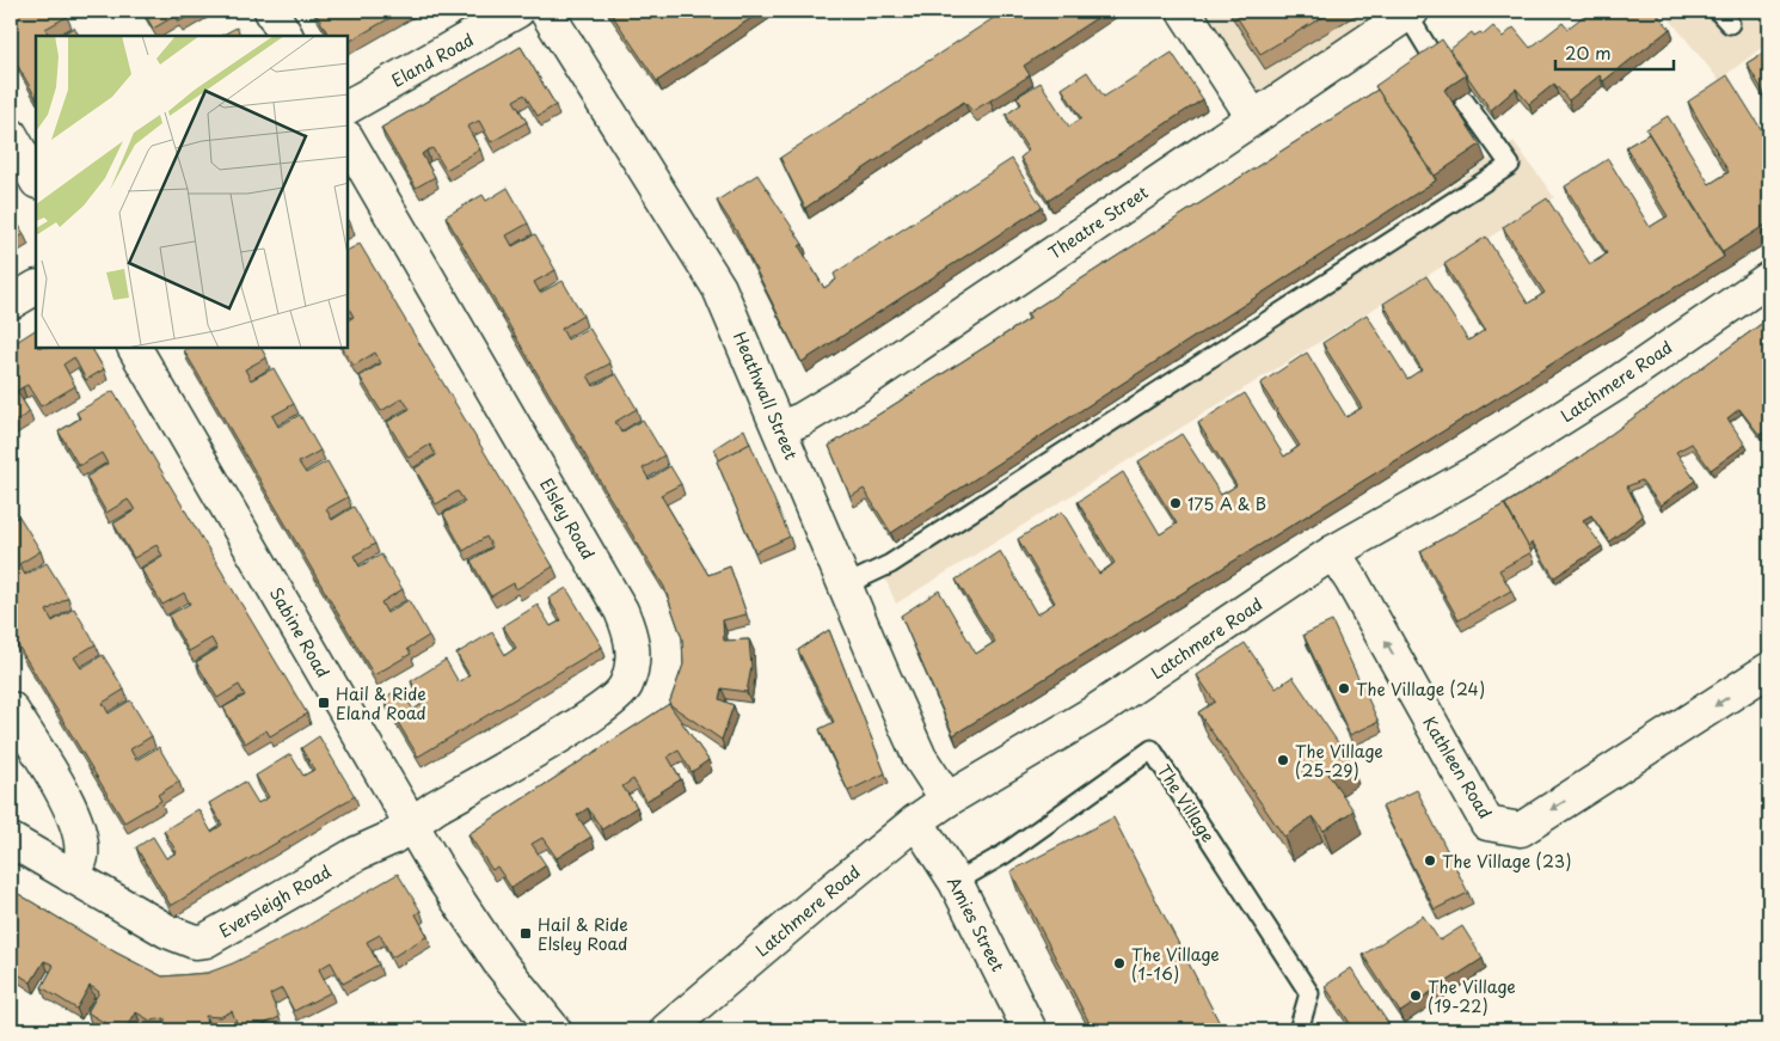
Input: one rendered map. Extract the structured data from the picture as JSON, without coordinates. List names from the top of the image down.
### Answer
{
  "streets": {
    "main road": [
      "Eland Road",
      "Theatre Street",
      "Latchmere Road",
      "Heathwall Street",
      "Elsley Road",
      "Sabine Road",
      "Kathleen Road",
      "Eversleigh Road",
      "Amies Street"
    ],
    "lane": ["The Village"]
  },
  "crossings": [
    ["Theatre Street", "Heathwall Street"],
    ["Latchmere Road", "Heathwall Street"],
    ["Latchmere Road", "Kathleen Road"],
    ["Latchmere Road", "Amies Street"],
    ["Elsley Road", "Sabine Road"],
    ["Elsley Road", "Eversleigh Road"],
    ["Sabine Road", "Eversleigh Road"],
    ["The Village", "Amies Street"]
  ],
  "places": {
    "other": [
      "175 A & B",
      "The Village (24)",
      "The Village (25-29)",
      "The Village (23)",
      "The Village (1-16)",
      "The Village (19-22)"
    ],
    "transit": ["Hail & Ride Eland Road", "Hail & Ride Elsley Road"]
  },
  "scale_bar": "20 m"
}
